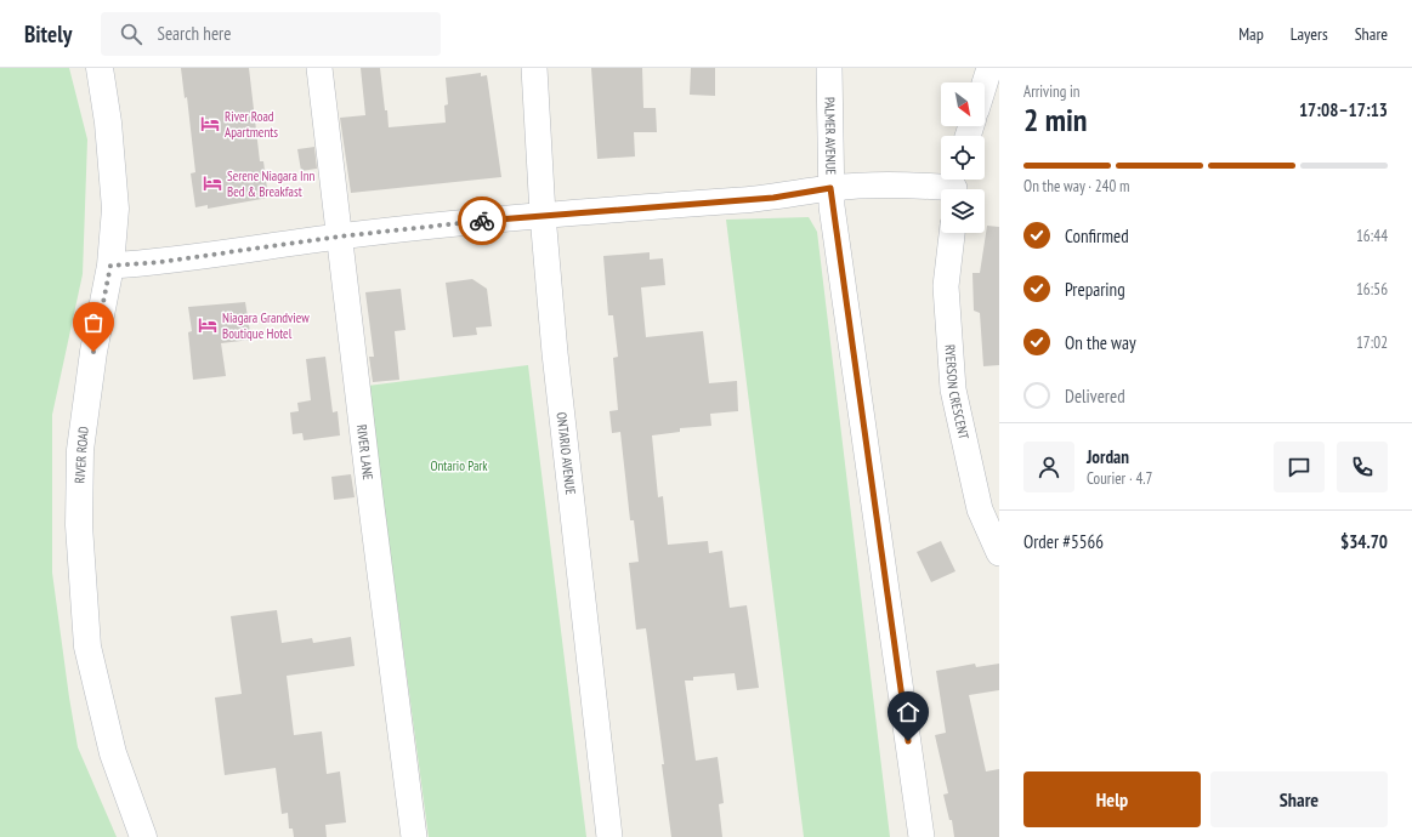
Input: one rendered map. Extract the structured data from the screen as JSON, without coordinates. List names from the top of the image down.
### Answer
{
  "streets": {
    "main road": ["RIVER ROAD"],
    "street": [
      "PALMER AVENUE",
      "RYERSON CRESCENT",
      "RIVER LANE",
      "ONTARIO AVENUE"
    ]
  },
  "parks": ["Ontario Park"],
  "places": {
    "hotel": ["River Road Apartments", "Serene Niagara Inn Bed & Breakfast", "Niagara Grandview Boutique Hotel"]
  },
  "north": "bottom right",
  "page": {
    "header": "Bitely",
    "search": "Search here",
    "nav": ["Map", "Layers", "Share"],
    "heading": ["2 min", "Arriving in", "17:08–17:13"],
    "panel": [
      "Jordan",
      "Courier · 4.7",
      "Order #5566",
      "$34.70"
    ],
    "bar": "On the way · 240 m",
    "list": [
      ["Confirmed", "16:44"],
      ["Preparing", "16:56"],
      ["On the way", "17:02"],
      "Delivered"
    ],
    "buttons": ["Help", "Share"]
  }
}
